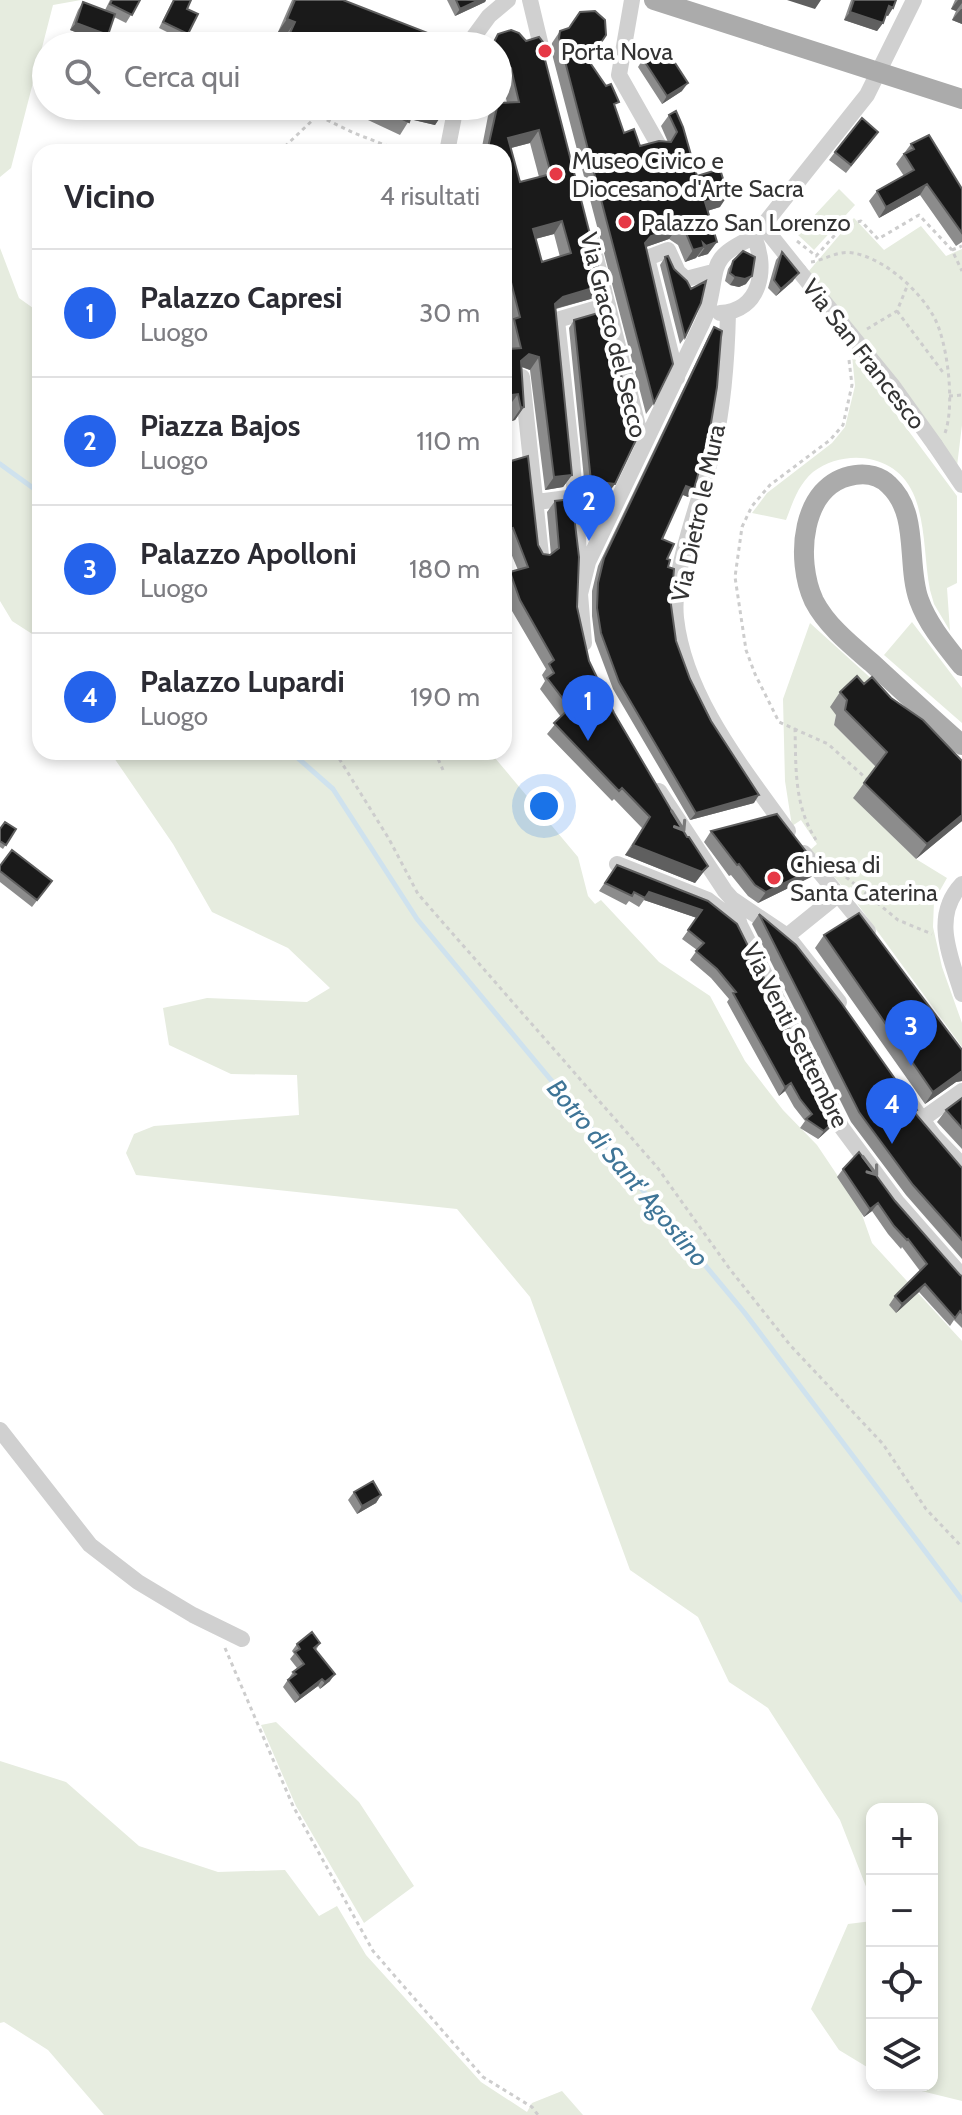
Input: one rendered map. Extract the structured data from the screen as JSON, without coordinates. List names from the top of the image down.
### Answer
{
  "streets": {
    "street": [
      "Via Gracco del Secco",
      "Via San Francesco",
      "Via Dietro le Mura",
      "Via Venti Settembre"
    ]
  },
  "water": ["Botro di Sant' Agostino"],
  "places": [
    "Porta Nova",
    "Museo Civico e Diocesano d'Arte Sacra",
    "Palazzo San Lorenzo",
    "Chiesa di Santa Caterina"
  ],
  "page": {
    "search": "Cerca qui",
    "heading": ["Vicino", "4 risultati"],
    "list": [
      {
        "mark": "1",
        "name": "Palazzo Capresi",
        "note": "Luogo",
        "value": "30 m"
      },
      {
        "mark": "2",
        "name": "Piazza Bajos",
        "note": "Luogo",
        "value": "110 m"
      },
      {
        "mark": "3",
        "name": "Palazzo Apolloni",
        "note": "Luogo",
        "value": "180 m"
      },
      {
        "mark": "4",
        "name": "Palazzo Lupardi",
        "note": "Luogo",
        "value": "190 m"
      }
    ],
    "pins": [
      "2",
      "1",
      "3",
      "4"
    ],
    "map_buttons": ["+", "−"]
  }
}
